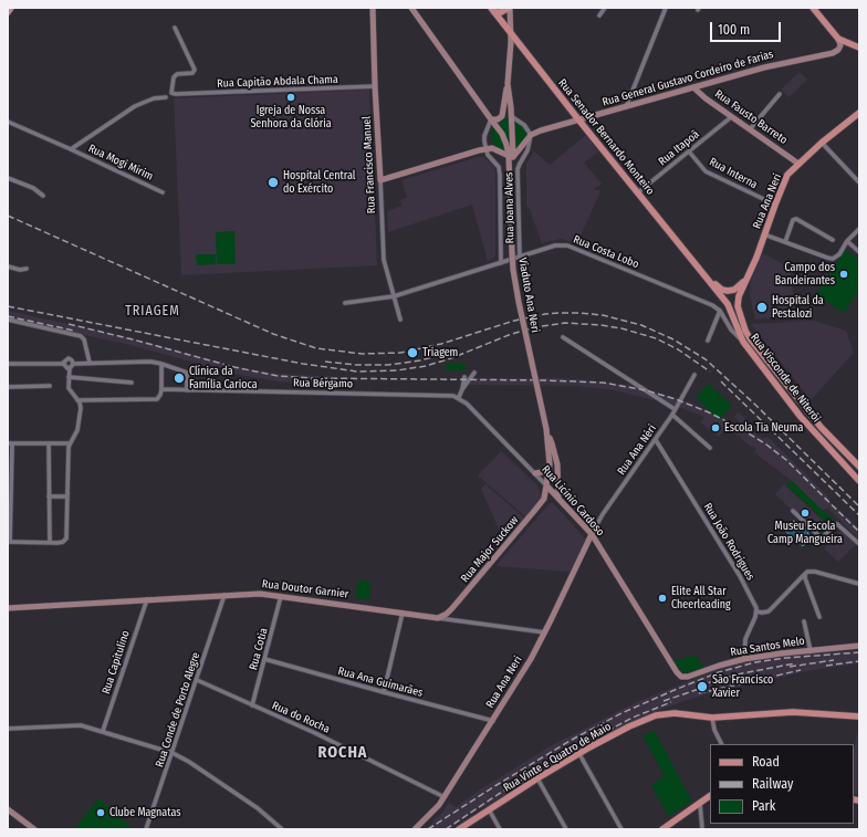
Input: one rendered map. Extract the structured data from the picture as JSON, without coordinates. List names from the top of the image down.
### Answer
{
  "streets": {
    "main road": [
      "Rua General Gustavo Cordeiro de Farias",
      "Rua Fausto Barreto",
      "Rua Senador Bernardo Monteiro",
      "Rua Francisco Manuel",
      "Rua Ana Neri",
      "Viaduto Ana Neri",
      "Rua Visconde de Niterói",
      "Rua Licínio Cardoso",
      "Rua Major Suckow",
      "Rua Doutor Garnier",
      "Rua Santos Melo",
      "Rua Vinte e Quatro de Maio"
    ],
    "street": [
      "Rua Capitão Abdala Chama",
      "Rua Itapoã",
      "Rua Mogi Mirim",
      "Rua Interna",
      "Rua Joana Alves",
      "Rua Costa Lobo",
      "Rua Bérgamo",
      "Rua Ana Néri",
      "Rua João Rodrigues",
      "Rua Cotia",
      "Rua Capitulino",
      "Rua Ana Guimarães",
      "Rua Conde de Porto Alegre",
      "Rua do Rocha"
    ]
  },
  "crossings": [
    ["Rua General Gustavo Cordeiro de Farias", "Rua Fausto Barreto"],
    ["Rua General Gustavo Cordeiro de Farias", "Rua Senador Bernardo Monteiro"],
    ["Rua General Gustavo Cordeiro de Farias", "Rua Joana Alves"],
    ["Rua Capitão Abdala Chama", "Rua Francisco Manuel"],
    ["Rua Fausto Barreto", "Rua Itapoã"],
    ["Rua Fausto Barreto", "Rua Ana Neri"],
    ["Rua Senador Bernardo Monteiro", "Rua Itapoã"],
    ["Rua Senador Bernardo Monteiro", "Rua Visconde de Niterói"],
    ["Rua Itapoã", "Rua Interna"],
    ["Rua Francisco Manuel", "Rua Costa Lobo"],
    ["Rua Interna", "Rua Ana Neri"],
    ["Rua Ana Neri", "Rua Visconde de Niterói"],
    ["Rua Ana Neri", "Rua Ana Néri"],
    ["Rua Ana Neri", "Rua Licínio Cardoso"],
    ["Rua Ana Neri", "Rua Doutor Garnier"],
    ["Rua Ana Neri", "Rua Ana Guimarães"],
    ["Rua Ana Neri", "Rua do Rocha"],
    ["Rua Joana Alves", "Rua Costa Lobo"],
    ["Viaduto Ana Neri", "Rua Licínio Cardoso"],
    ["Viaduto Ana Neri", "Rua Major Suckow"],
    ["Rua Bérgamo", "Rua Licínio Cardoso"],
    ["Rua Ana Néri", "Rua Licínio Cardoso"],
    ["Rua Ana Néri", "Rua João Rodrigues"],
    ["Rua Licínio Cardoso", "Rua Major Suckow"],
    ["Rua Licínio Cardoso", "Rua Santos Melo"],
    ["Rua Major Suckow", "Rua Doutor Garnier"],
    ["Rua Doutor Garnier", "Rua Cotia"],
    ["Rua Doutor Garnier", "Rua Capitulino"],
    ["Rua Doutor Garnier", "Rua Conde de Porto Alegre"],
    ["Rua Cotia", "Rua Ana Guimarães"],
    ["Rua Cotia", "Rua do Rocha"],
    ["Rua Conde de Porto Alegre", "Rua do Rocha"]
  ],
  "districts": ["TRIAGEM", "ROCHA"],
  "places": [
    "Igreja de Nossa Senhora da Glória",
    "Hospital Central do Exército",
    "Campo dos Bandeirantes",
    "Hospital da Pestalozi",
    "Triagem",
    "Clínica da Família Carioca",
    "Escola Tia Neuma",
    "Museu Escola Camp Mangueira",
    "Elite All Star Cheerleading",
    "São Francisco Xavier",
    "Clube Magnatas"
  ],
  "legend": ["Road", "Railway", "Park"],
  "scale_bar": "100 m"
}
